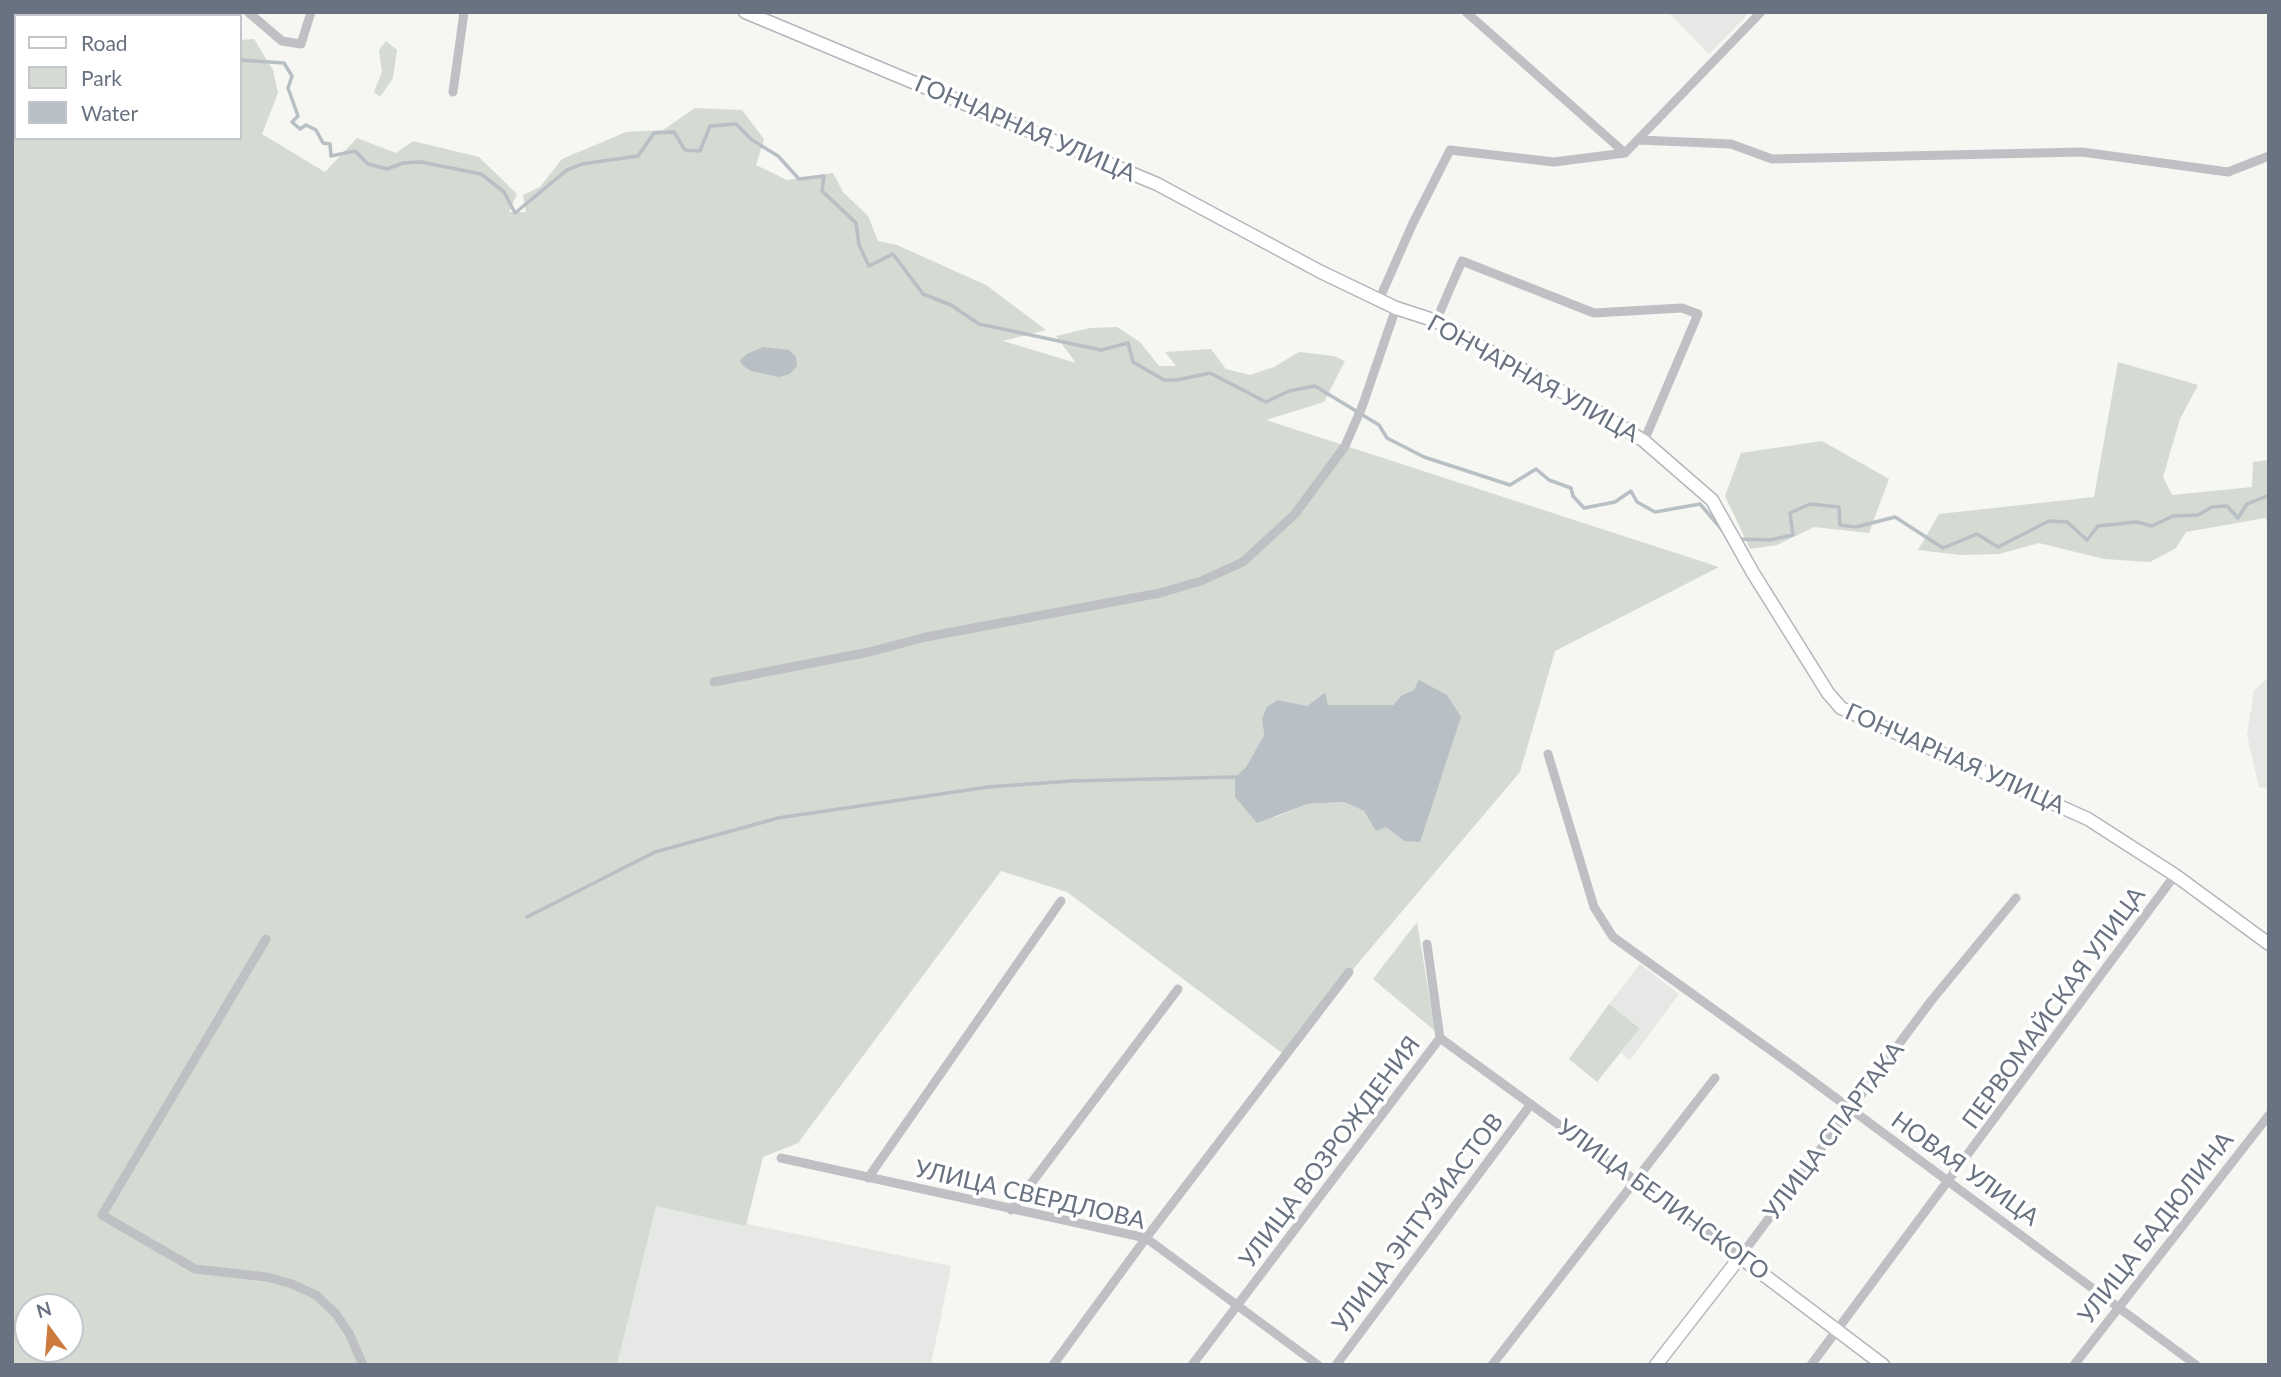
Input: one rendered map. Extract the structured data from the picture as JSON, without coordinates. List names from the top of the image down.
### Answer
{
  "streets": {
    "street": [
      "ГОНЧАРНАЯ УЛИЦА",
      "ПЕРВОМАЙСКАЯ УЛИЦА",
      "УЛИЦА СПАРТАКА",
      "УЛИЦА ВОЗРОЖДЕНИЯ",
      "НОВАЯ УЛИЦА",
      "УЛИЦА СВЕРДЛОВА",
      "УЛИЦА БЕЛИНСКОГО",
      "УЛИЦА ЭНТУЗИАСТОВ",
      "УЛИЦА БАДЮЛИНА"
    ]
  },
  "crossings": [
    ["ГОНЧАРНАЯ УЛИЦА", "ПЕРВОМАЙСКАЯ УЛИЦА"],
    ["ПЕРВОМАЙСКАЯ УЛИЦА", "НОВАЯ УЛИЦА"],
    ["ПЕРВОМАЙСКАЯ УЛИЦА", "УЛИЦА БЕЛИНСКОГО"],
    ["УЛИЦА СПАРТАКА", "НОВАЯ УЛИЦА"],
    ["УЛИЦА СПАРТАКА", "УЛИЦА БЕЛИНСКОГО"],
    ["УЛИЦА ВОЗРОЖДЕНИЯ", "УЛИЦА СВЕРДЛОВА"],
    ["УЛИЦА ВОЗРОЖДЕНИЯ", "УЛИЦА БЕЛИНСКОГО"],
    ["НОВАЯ УЛИЦА", "УЛИЦА БАДЮЛИНА"],
    ["УЛИЦА БЕЛИНСКОГО", "УЛИЦА ЭНТУЗИАСТОВ"]
  ],
  "legend": ["Road", "Park", "Water"],
  "north": "top"
}
